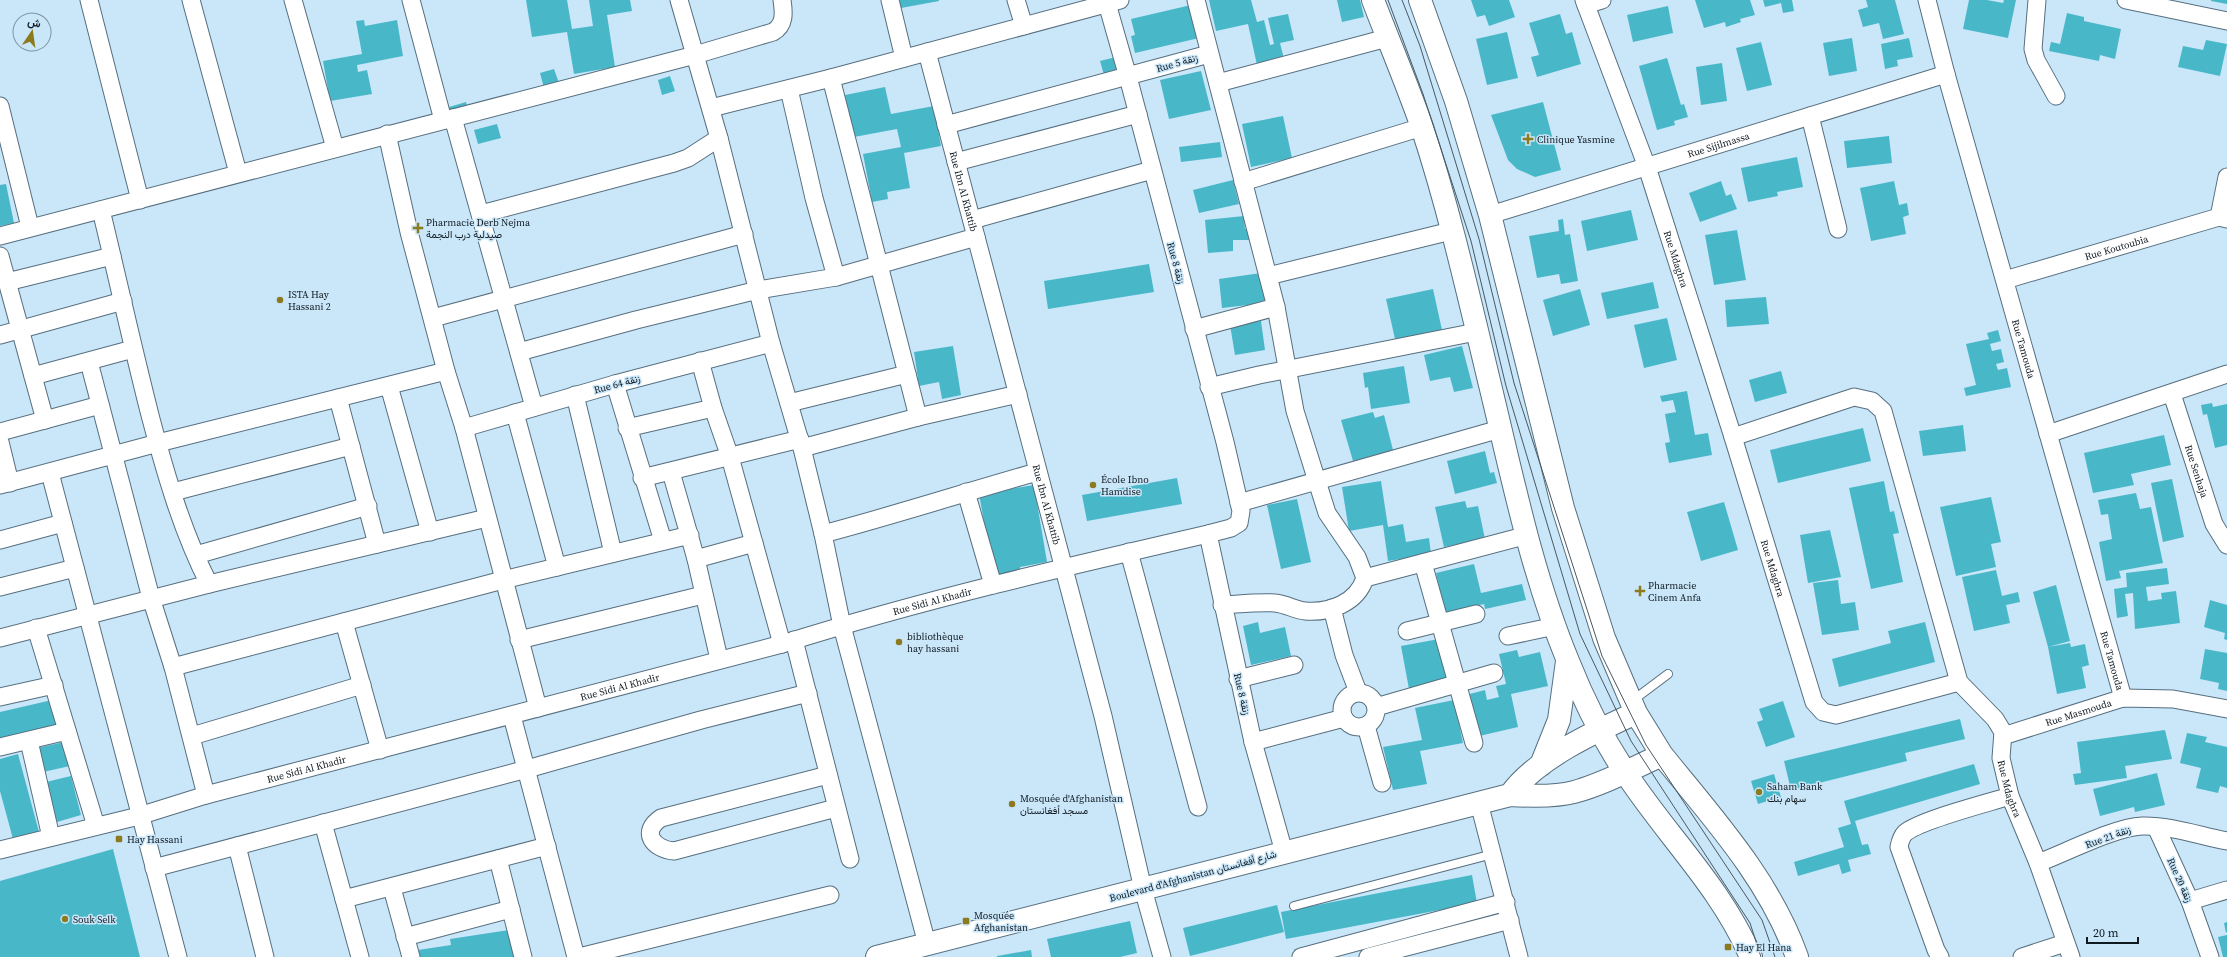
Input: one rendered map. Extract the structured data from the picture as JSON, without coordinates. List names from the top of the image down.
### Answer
{
  "streets": {
    "main road": ["Boulevard d'Afghanistan شارع أفغانستان"],
    "street": [
      "Rue 5 زنقة",
      "Rue Sijilmassa",
      "Rue Ibn Al Khattib",
      "Rue Koutoubia",
      "Rue Mdaghra",
      "Rue 8 زنقة",
      "Rue Tamouda",
      "Rue 64 زنقة",
      "Rue Senhaja",
      "Rue Sidi Al Khadir",
      "Rue Masmouda",
      "Rue 21 زنقة",
      "Rue 20 زنقة"
    ]
  },
  "crossings": [
    ["Rue 5 زنقة", "Rue Ibn Al Khattib"],
    ["Rue 5 زنقة", "Rue 8 زنقة"],
    ["Rue Sijilmassa", "Rue Mdaghra"],
    ["Rue Sijilmassa", "Rue Tamouda"],
    ["Rue Ibn Al Khattib", "Rue Sidi Al Khadir"],
    ["Rue Ibn Al Khattib", "Boulevard d'Afghanistan شارع أفغانستان"],
    ["Rue Koutoubia", "Rue Tamouda"],
    ["Rue Mdaghra", "Rue Masmouda"],
    ["Rue Mdaghra", "Rue 21 زنقة"],
    ["Rue 8 زنقة", "Rue Sidi Al Khadir"],
    ["Rue 8 زنقة", "Boulevard d'Afghanistan شارع أفغانستان"],
    ["Rue Tamouda", "Rue Masmouda"],
    ["Rue 21 زنقة", "Rue 20 زنقة"]
  ],
  "places": {
    "health": ["Clinique Yasmine", "Pharmacie Derb Nejma صيدلية درب النجمة", "Pharmacie Cinem Anfa"],
    "other": [
      "ISTA Hay Hassani 2",
      "École Ibno Hamdise",
      "bibliothèque hay hassani",
      "Saham Bank سهام بنك",
      "Mosquée d'Afghanistan مسجد أفغانستان",
      "Souk Selk"
    ],
    "transit": ["Hay Hassani", "Mosquée Afghanistan", "Hay El Hana"]
  },
  "scale_bar": "20 m",
  "north": "top"
}
